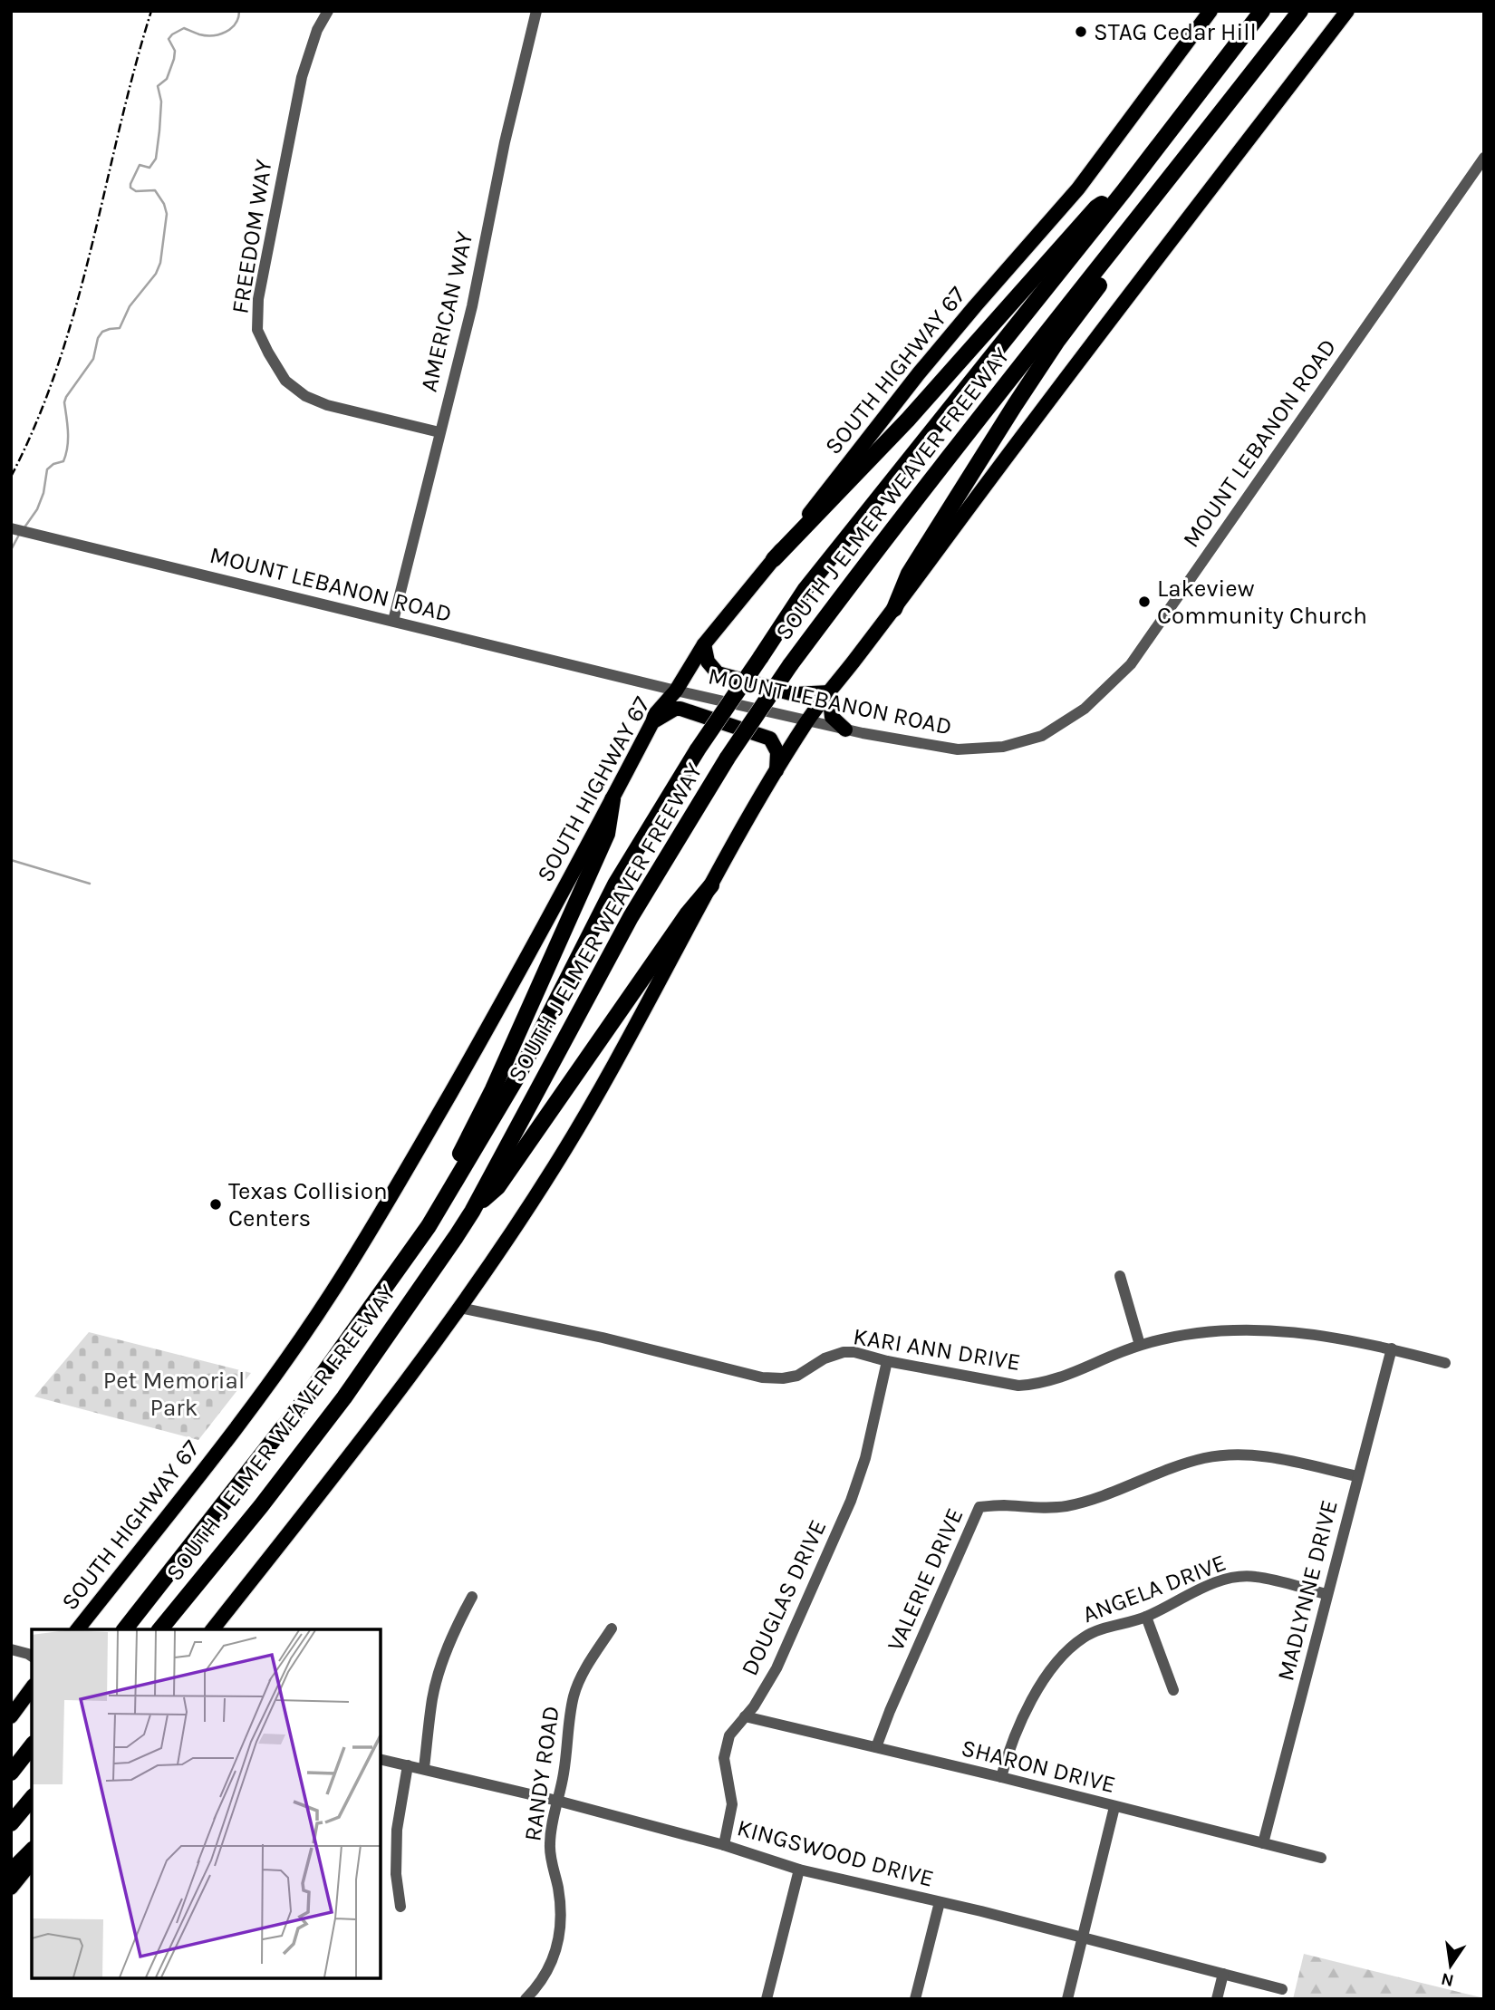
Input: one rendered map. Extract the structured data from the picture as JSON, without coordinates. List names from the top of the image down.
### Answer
{
  "streets": {
    "highway": ["SOUTH J ELMER WEAVER FREEWAY"],
    "main road": ["SOUTH HIGHWAY 67"],
    "street": [
      "FREEDOM WAY",
      "AMERICAN WAY",
      "MOUNT LEBANON ROAD",
      "KARI ANN DRIVE",
      "VALERIE DRIVE",
      "ANGELA DRIVE",
      "MADLYNNE DRIVE",
      "DOUGLAS DRIVE",
      "SHARON DRIVE",
      "RANDY ROAD",
      "KINGSWOOD DRIVE"
    ]
  },
  "crossings": [
    ["FREEDOM WAY", "AMERICAN WAY"],
    ["AMERICAN WAY", "MOUNT LEBANON ROAD"],
    ["SOUTH HIGHWAY 67", "MOUNT LEBANON ROAD"],
    ["KARI ANN DRIVE", "MADLYNNE DRIVE"],
    ["KARI ANN DRIVE", "DOUGLAS DRIVE"],
    ["VALERIE DRIVE", "MADLYNNE DRIVE"],
    ["VALERIE DRIVE", "SHARON DRIVE"],
    ["ANGELA DRIVE", "MADLYNNE DRIVE"],
    ["ANGELA DRIVE", "SHARON DRIVE"],
    ["MADLYNNE DRIVE", "SHARON DRIVE"],
    ["DOUGLAS DRIVE", "SHARON DRIVE"],
    ["DOUGLAS DRIVE", "KINGSWOOD DRIVE"],
    ["RANDY ROAD", "KINGSWOOD DRIVE"]
  ],
  "parks": ["Pet Memorial Park"],
  "places": ["STAG Cedar Hill", "Lakeview Community Church", "Texas Collision Centers"],
  "north": "bottom"
}
